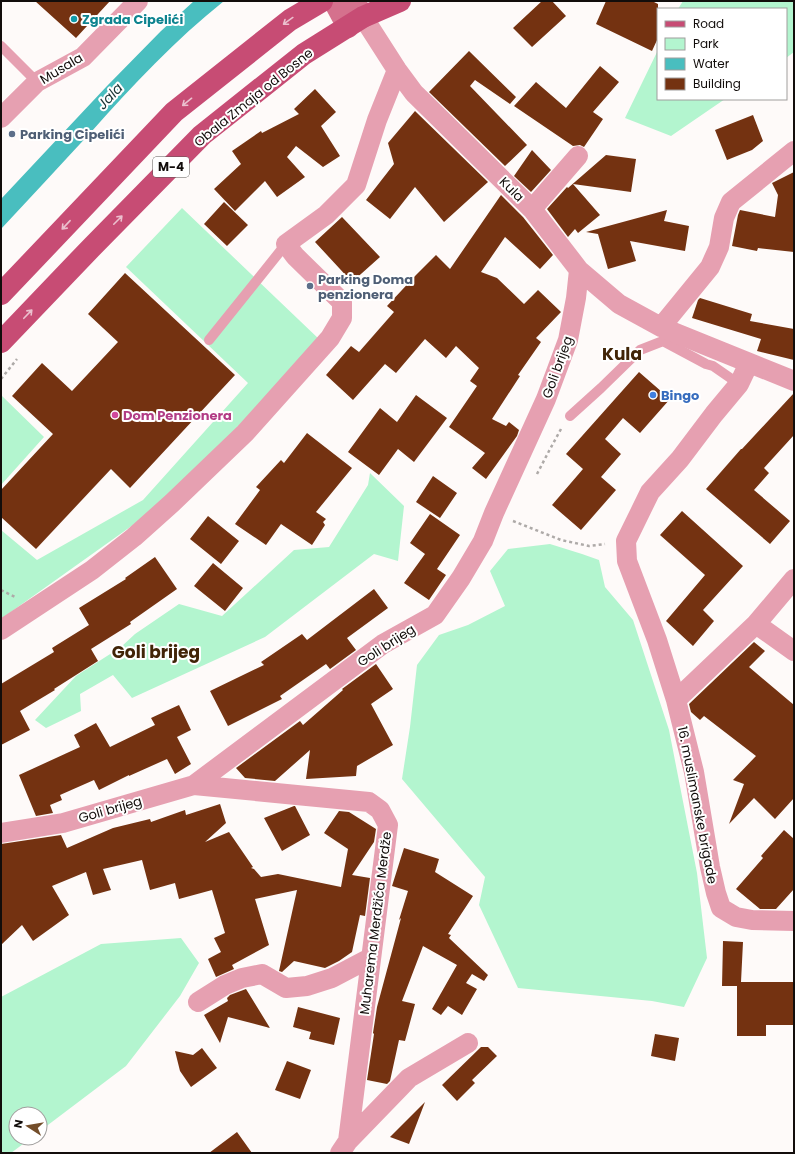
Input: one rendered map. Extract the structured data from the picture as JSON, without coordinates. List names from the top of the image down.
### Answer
{
  "streets": {
    "main road": ["Obala Zmaja od Bosne", "M-4"],
    "street": [
      "Musala",
      "Kula",
      "Goli brijeg",
      "16. muslimanske brigade",
      "Muharema Merdžića Merdže"
    ]
  },
  "crossings": [
    ["Obala Zmaja od Bosne", "M-4"],
    ["Obala Zmaja od Bosne", "Kula"],
    ["M-4", "Kula"],
    ["Kula", "Goli brijeg"],
    ["Kula", "16. muslimanske brigade"],
    ["Goli brijeg", "Muharema Merdžića Merdže"]
  ],
  "districts": ["Kula", "Goli brijeg"],
  "water": ["Jala"],
  "places": [
    "Zgrada Cipelići",
    "Parking Cipelići",
    "Parking Doma penzionera",
    "Bingo",
    "Dom Penzionera"
  ],
  "legend": [
    "Road",
    "Park",
    "Water",
    "Building"
  ],
  "north": "left"
}
